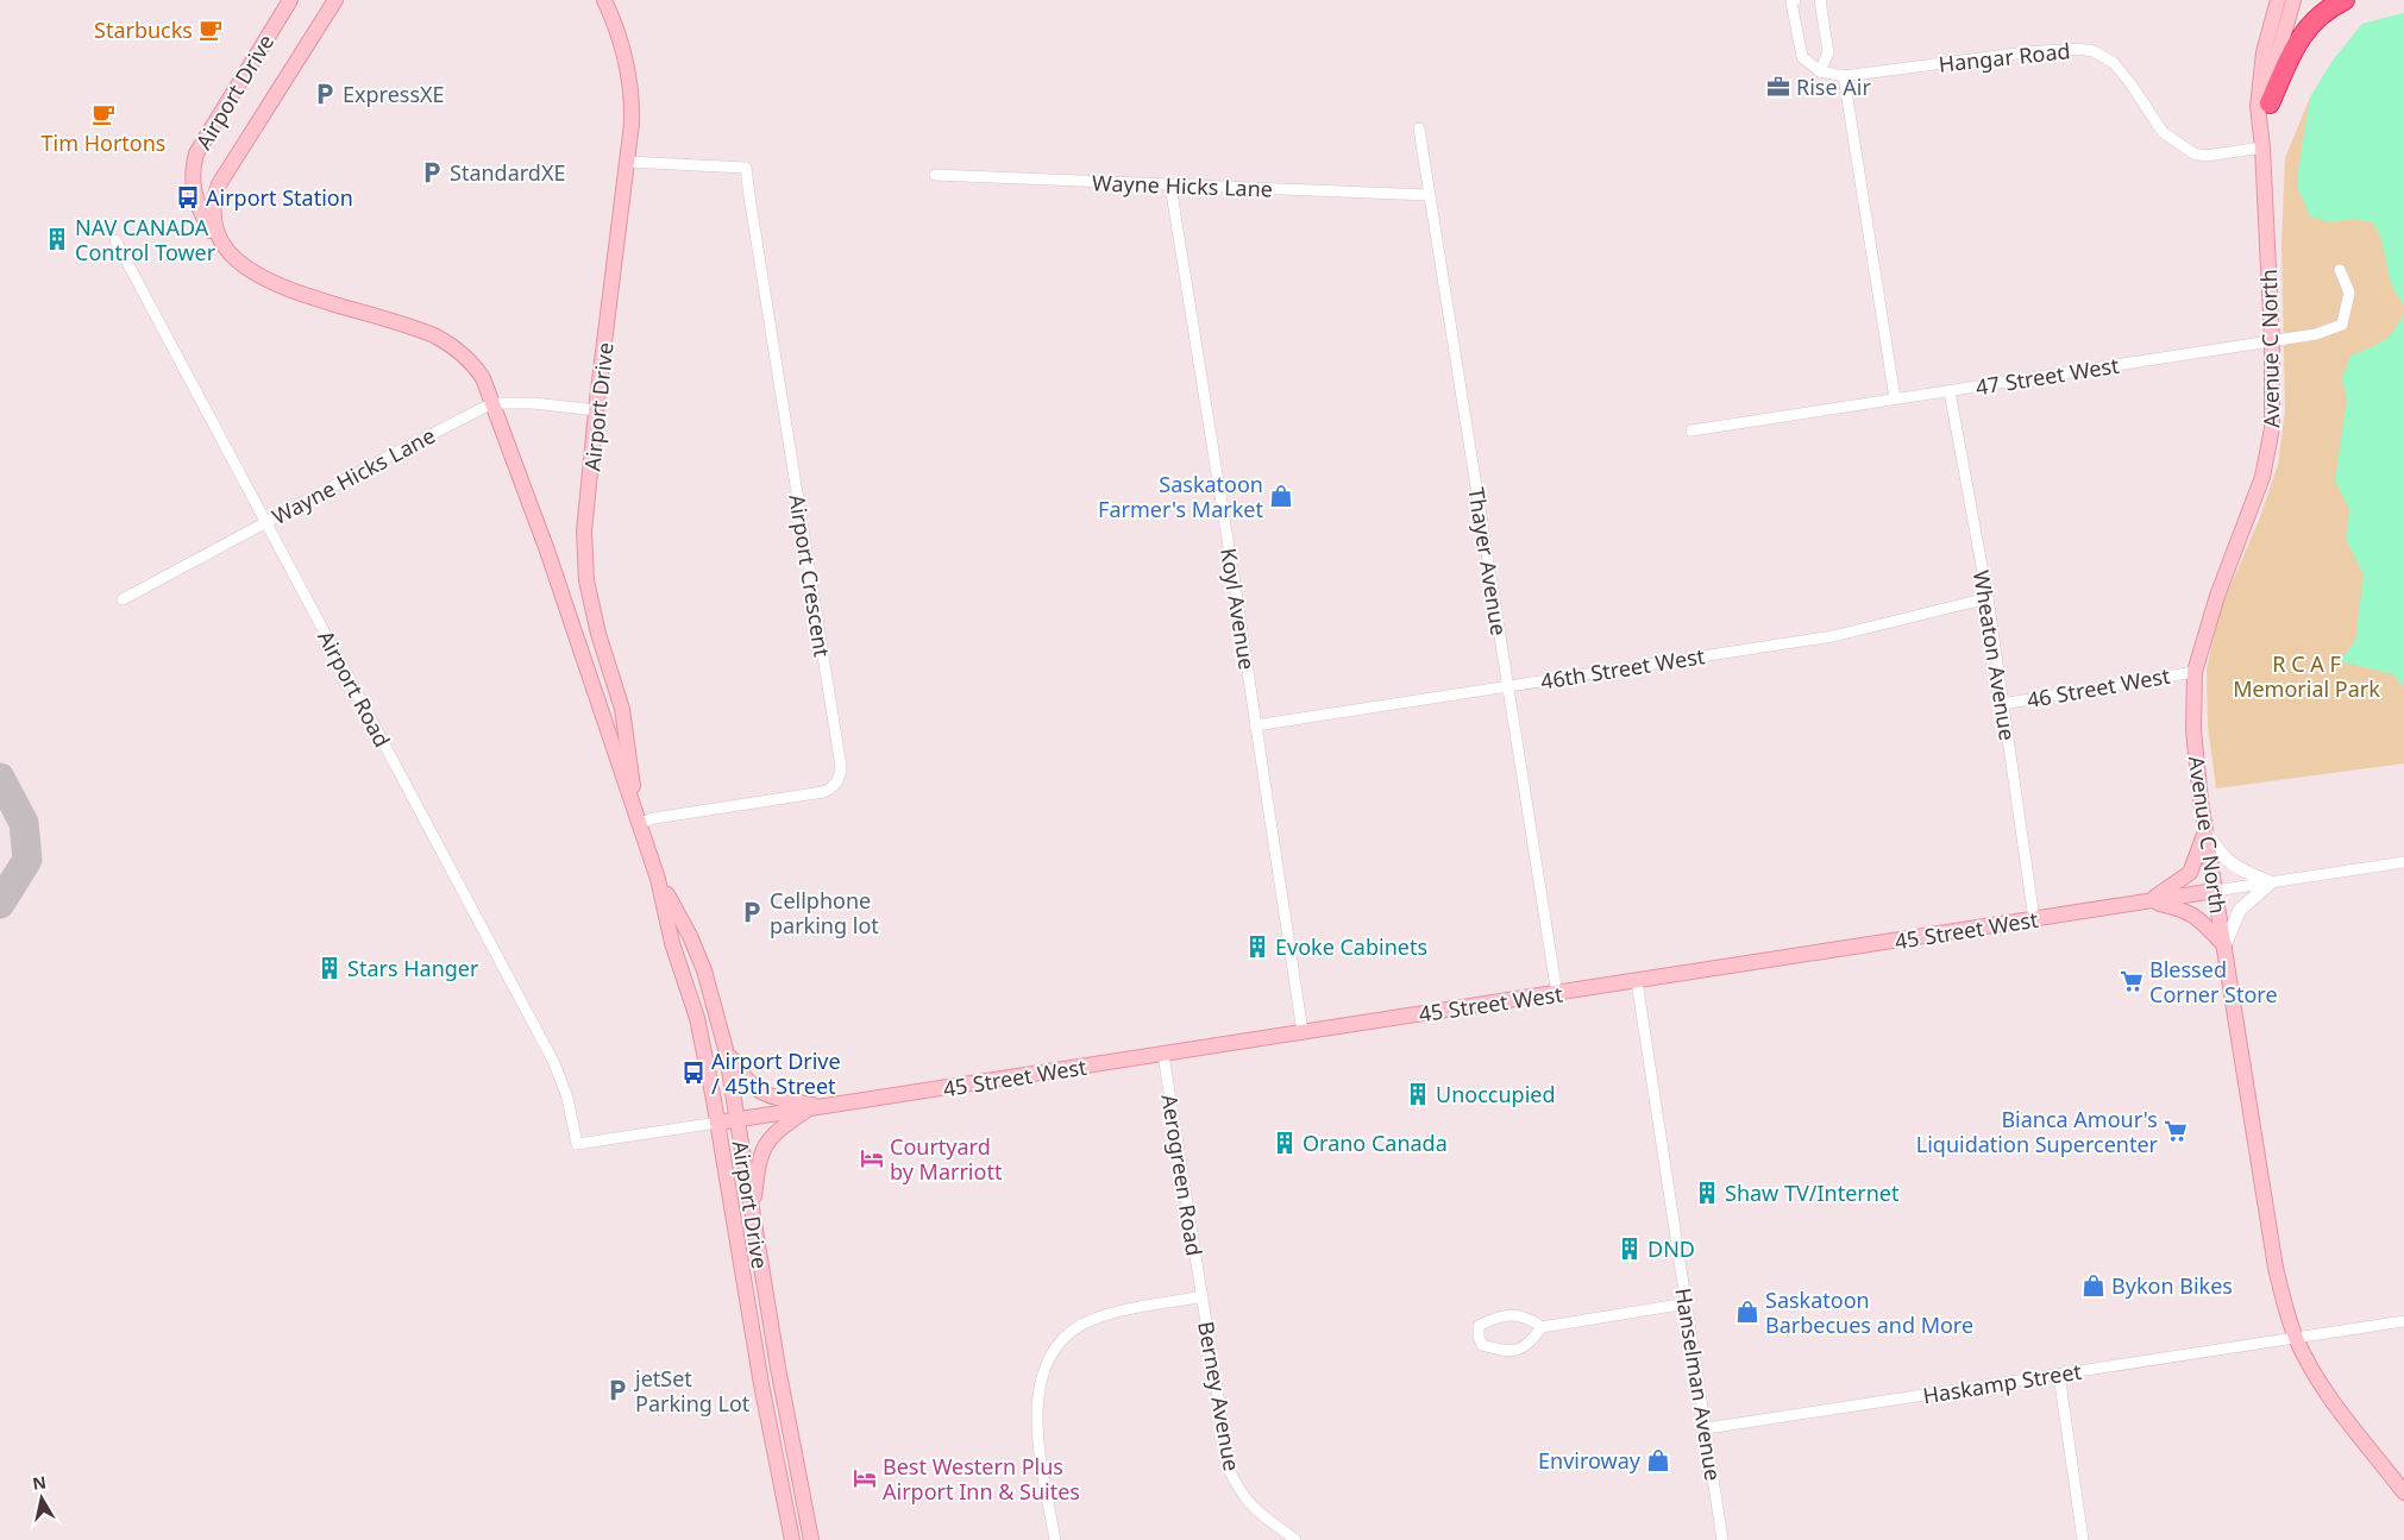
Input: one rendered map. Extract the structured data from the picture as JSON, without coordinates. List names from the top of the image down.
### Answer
{
  "streets": {
    "main road": ["Airport Drive", "Avenue C North", "45 Street West"],
    "street": [
      "Hangar Road",
      "Wayne Hicks Lane",
      "47 Street West",
      "Thayer Avenue",
      "Airport Crescent",
      "Koyl Avenue",
      "Wheaton Avenue",
      "46th Street West",
      "46 Street West",
      "Airport Road",
      "Aerogreen Road",
      "Haskamp Street",
      "Hanselman Avenue",
      "Berney Avenue"
    ]
  },
  "crossings": [
    ["Hangar Road", "Avenue C North"],
    ["Airport Drive", "Wayne Hicks Lane"],
    ["Airport Drive", "Airport Crescent"],
    ["Airport Drive", "45 Street West"],
    ["Wayne Hicks Lane", "Thayer Avenue"],
    ["Wayne Hicks Lane", "Koyl Avenue"],
    ["Wayne Hicks Lane", "Airport Road"],
    ["Avenue C North", "47 Street West"],
    ["Avenue C North", "46 Street West"],
    ["Avenue C North", "45 Street West"],
    ["Avenue C North", "Haskamp Street"],
    ["47 Street West", "Wheaton Avenue"],
    ["Thayer Avenue", "46th Street West"],
    ["Thayer Avenue", "45 Street West"],
    ["Koyl Avenue", "46th Street West"],
    ["Koyl Avenue", "45 Street West"],
    ["Wheaton Avenue", "46th Street West"],
    ["Wheaton Avenue", "46 Street West"],
    ["Wheaton Avenue", "45 Street West"],
    ["Airport Road", "45 Street West"],
    ["45 Street West", "Aerogreen Road"],
    ["45 Street West", "Hanselman Avenue"],
    ["Aerogreen Road", "Berney Avenue"],
    ["Haskamp Street", "Hanselman Avenue"]
  ],
  "parks": ["R C A F Memorial Park"],
  "places": {
    "cafe": ["Starbucks", "Tim Hortons"],
    "office": ["Rise Air"],
    "parking": [
      "ExpressXE",
      "StandardXE",
      "Cellphone parking lot",
      "jetSet Parking Lot"
    ],
    "bus stop": ["Airport Station", "Airport Drive / 45th Street"],
    "building": [
      "NAV CANADA Control Tower",
      "Evoke Cabinets",
      "Stars Hanger",
      "Unoccupied",
      "Orano Canada",
      "Shaw TV/Internet",
      "DND"
    ],
    "shop": [
      "Saskatoon Farmer's Market",
      "Bykon Bikes",
      "Saskatoon Barbecues and More",
      "Enviroway"
    ],
    "supermarket": ["Blessed Corner Store", "Bianca Amour's Liquidation Supercenter"],
    "hotel": ["Courtyard by Marriott", "Best Western Plus Airport Inn & Suites"]
  },
  "north": "top"
}
